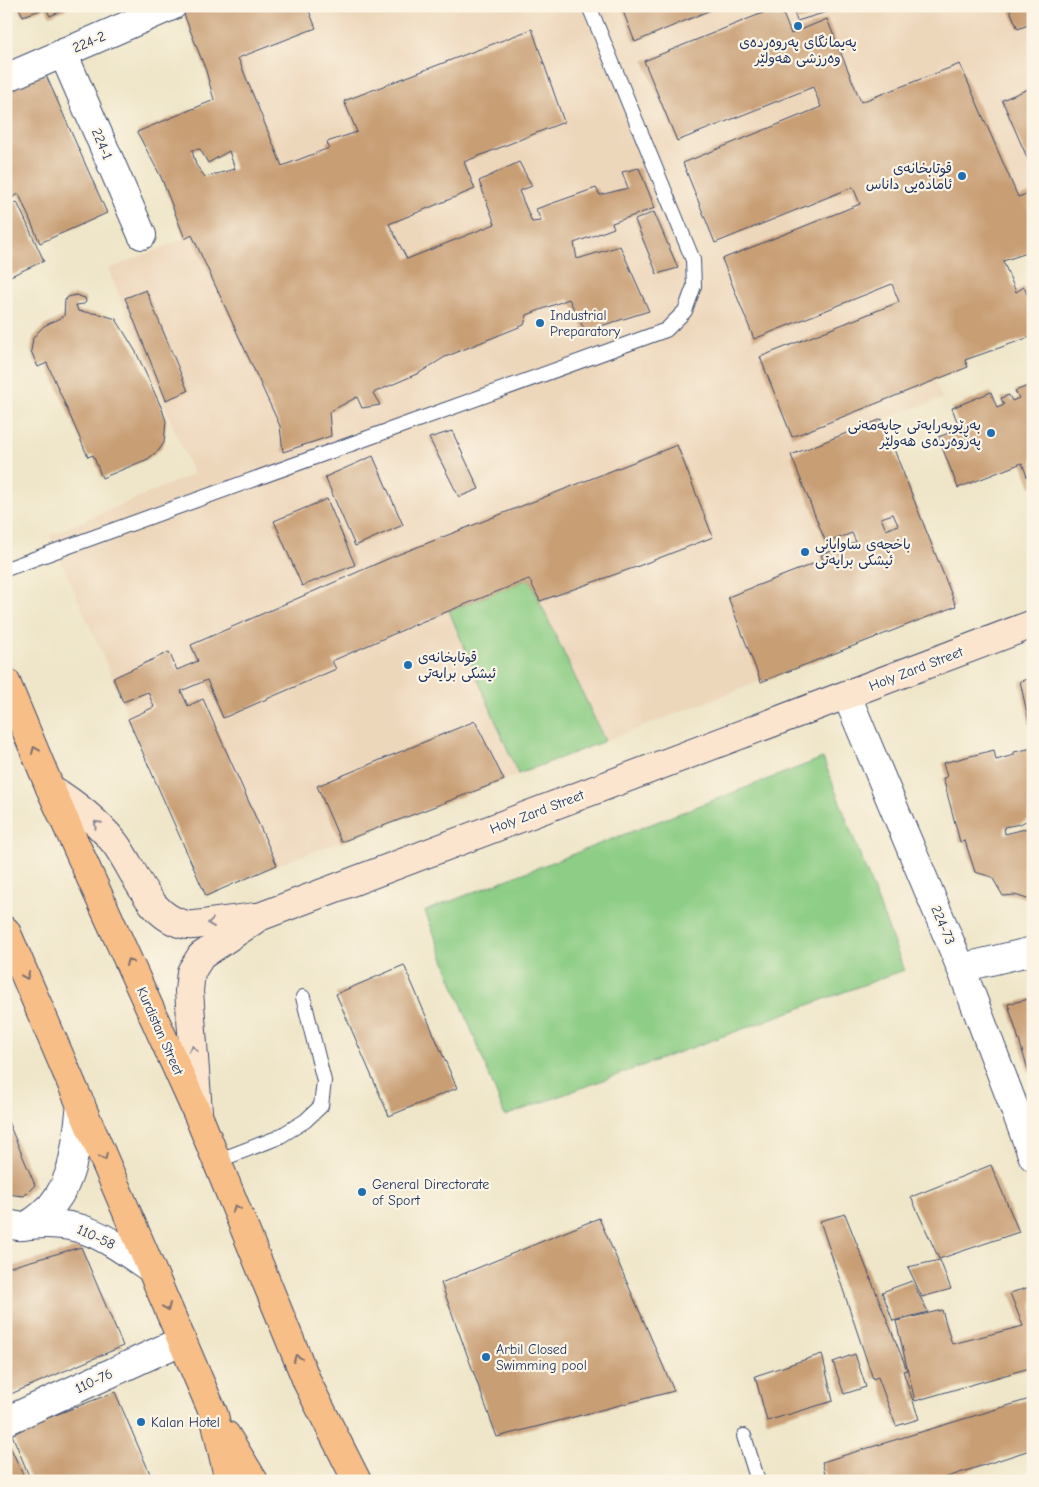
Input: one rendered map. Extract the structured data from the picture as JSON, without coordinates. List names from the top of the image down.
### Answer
{
  "streets": {
    "highway": ["Kurdistan Street"],
    "street": [
      "224-2",
      "224-1",
      "Holy Zard Street",
      "224-73",
      "110-58",
      "110-76"
    ]
  },
  "crossings": [
    ["224-2", "224-1"],
    ["Holy Zard Street", "224-73"],
    ["Holy Zard Street", "Kurdistan Street"]
  ],
  "places": [
    "پەیمانگای پەروەردەی وەرزشی هەولێر",
    "قوتابخانەی ئامادەیی داناس",
    "Industrial Preparatory",
    "بەڕێوبەرایەتی چاپەمەنی پەروەردەی هەولێر",
    "باخچەی ساوایانی ئیشکی برایەتی",
    "قوتابخانەی ئیشکی برایەتی",
    "General Directorate of Sport",
    "Arbil Closed Swimming pool",
    "Kalan Hotel"
  ]
}
